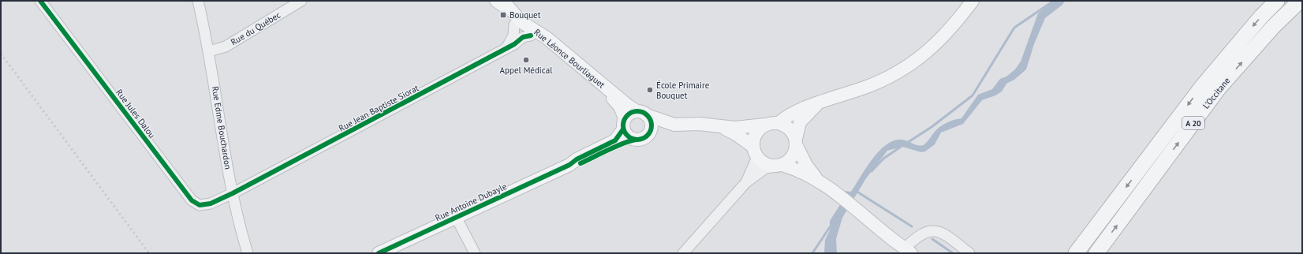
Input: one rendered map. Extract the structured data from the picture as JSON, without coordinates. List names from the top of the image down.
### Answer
{
  "streets": {
    "highway": ["L'Occitane", "A 20"],
    "main road": ["Rue Léonce Bourliaguet", "Rue Antoine Dubayle"],
    "street": [
      "Rue du Québec",
      "Rue Jean Baptiste Siorat",
      "Rue Jules Dalou",
      "Rue Edme Bouchardon"
    ]
  },
  "crossings": [
    ["Rue du Québec", "Rue Edme Bouchardon"],
    ["Rue Léonce Bourliaguet", "Rue Jean Baptiste Siorat"],
    ["Rue Léonce Bourliaguet", "Rue Antoine Dubayle"],
    ["Rue Jean Baptiste Siorat", "Rue Jules Dalou"],
    ["Rue Jean Baptiste Siorat", "Rue Edme Bouchardon"],
    ["Rue Jules Dalou", "Rue Edme Bouchardon"]
  ],
  "places": {
    "transit": ["Bouquet"],
    "other": ["Appel Médical", "École Primaire Bouquet"]
  }
}
